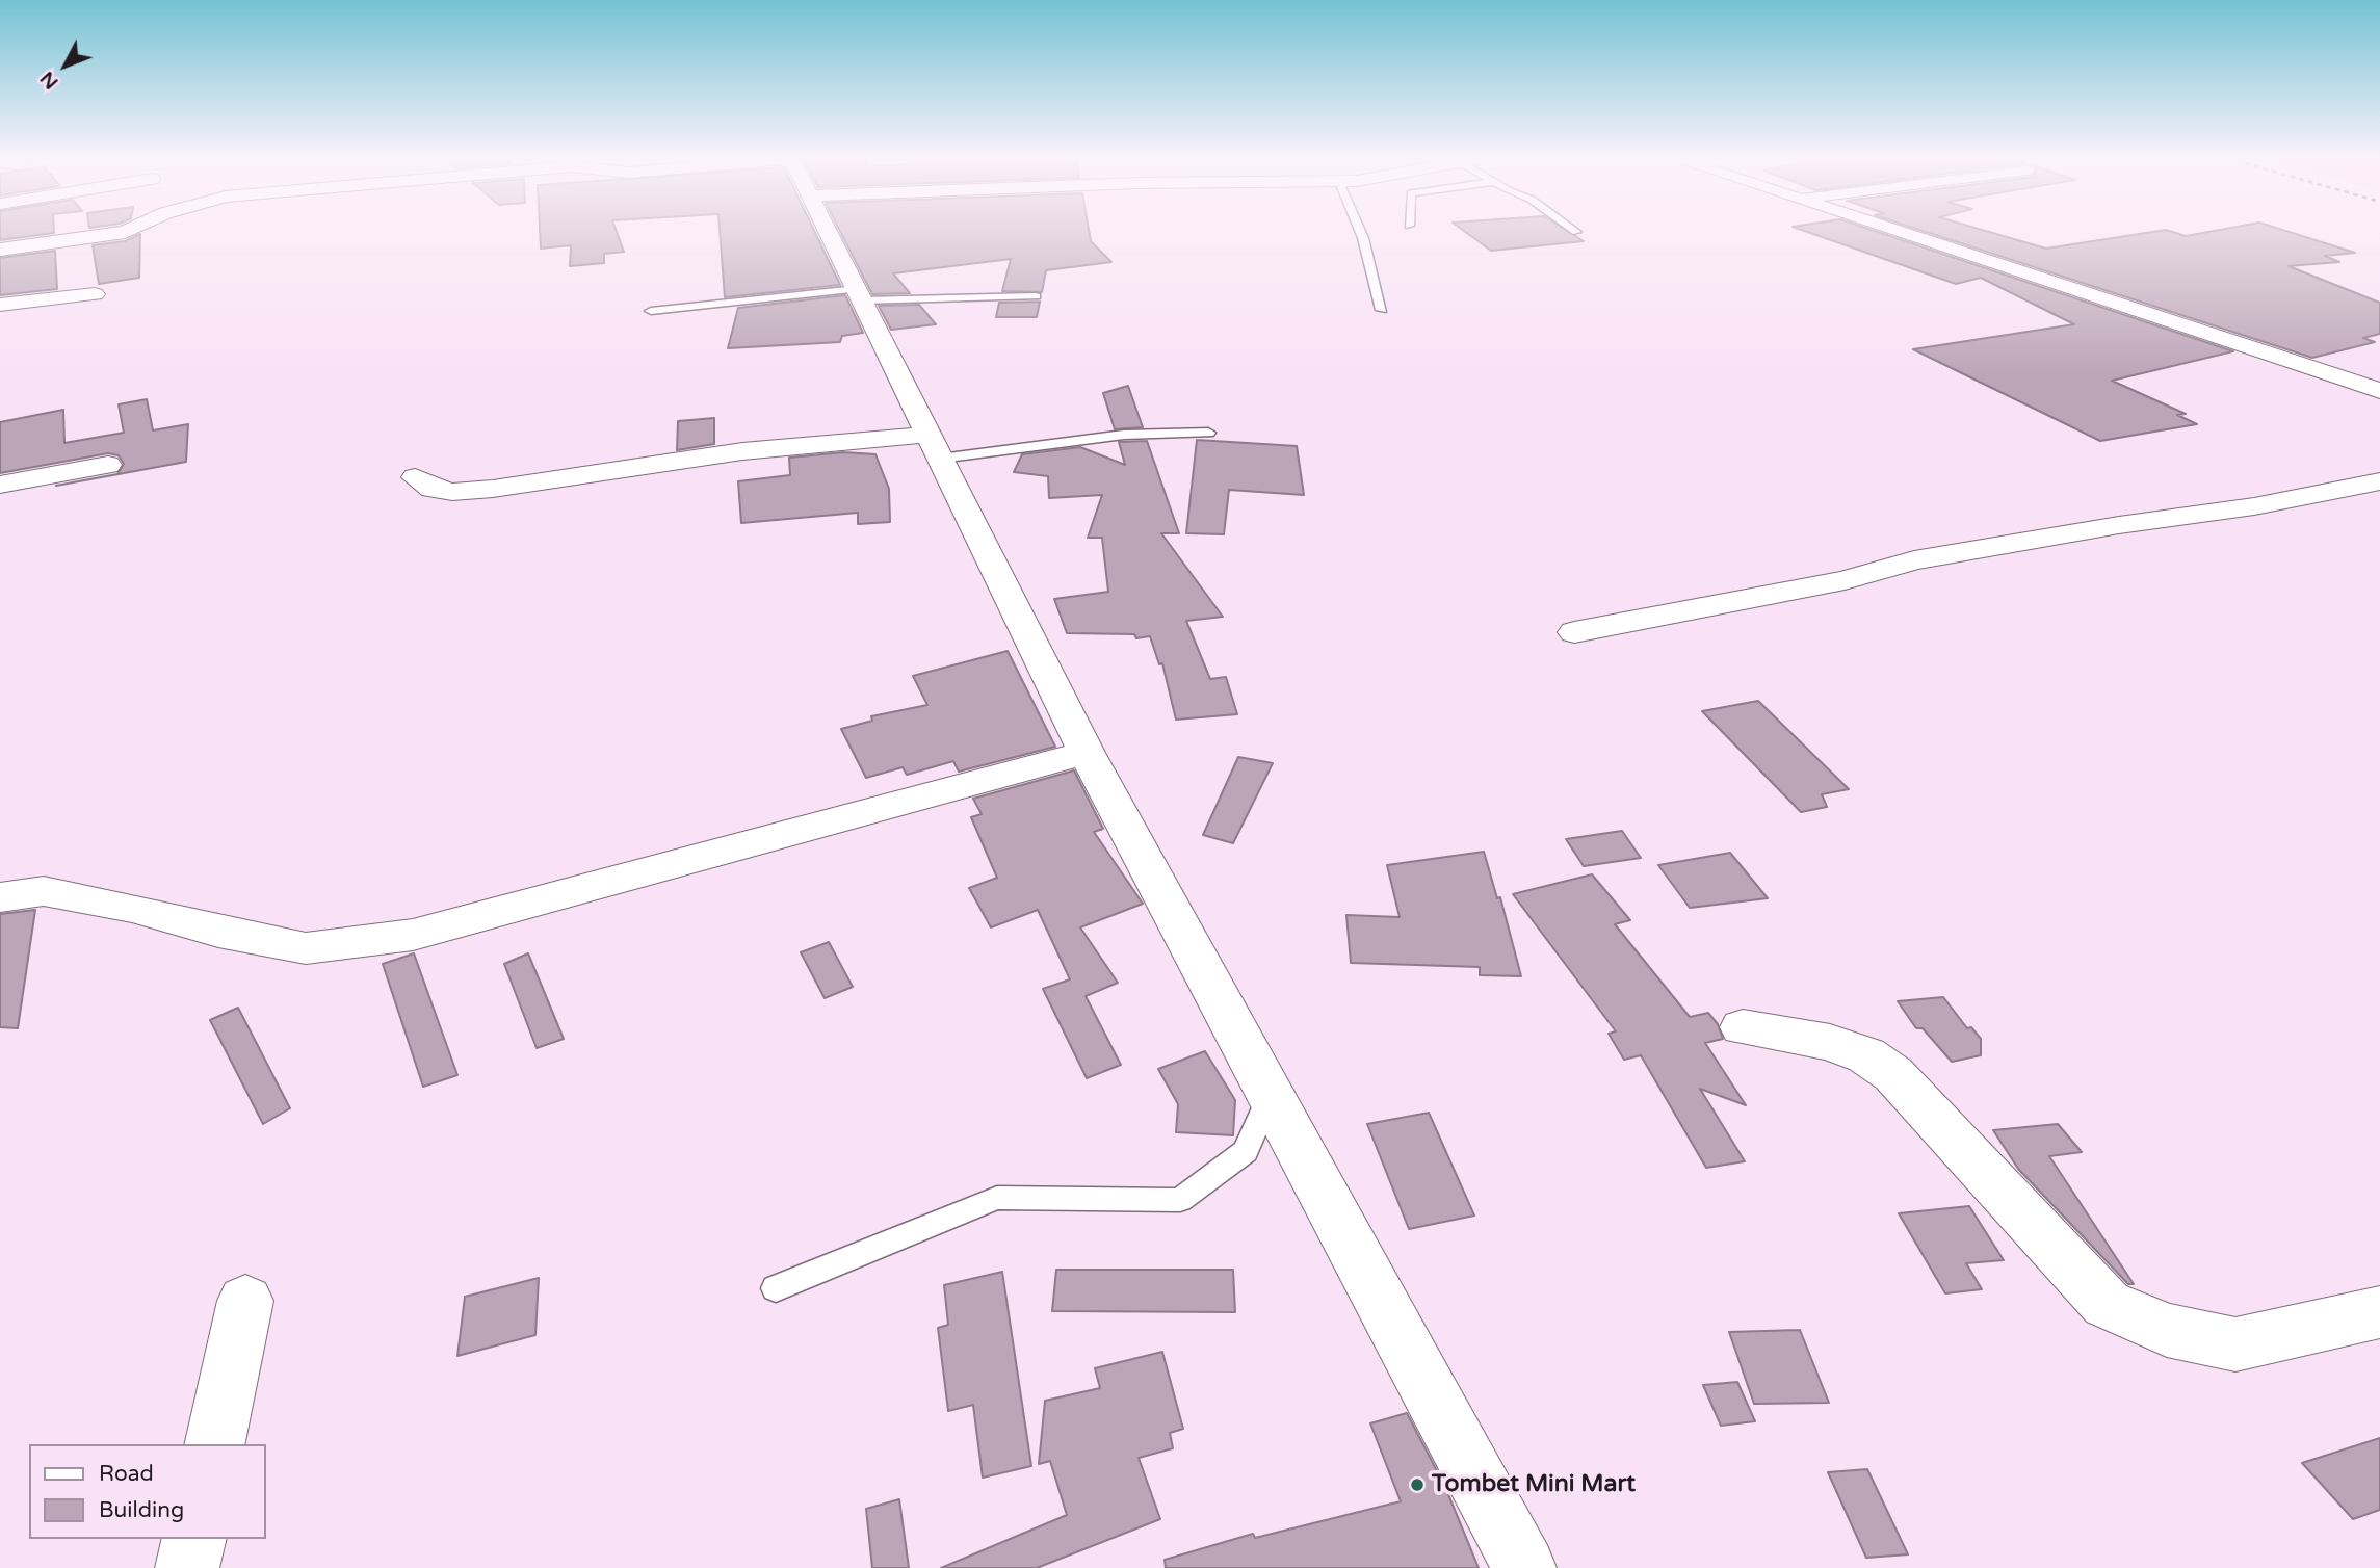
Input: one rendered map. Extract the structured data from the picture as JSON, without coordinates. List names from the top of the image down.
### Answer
{
  "places": ["Tombet Mini Mart"],
  "legend": ["Road", "Building"],
  "north": "bottom left"
}
